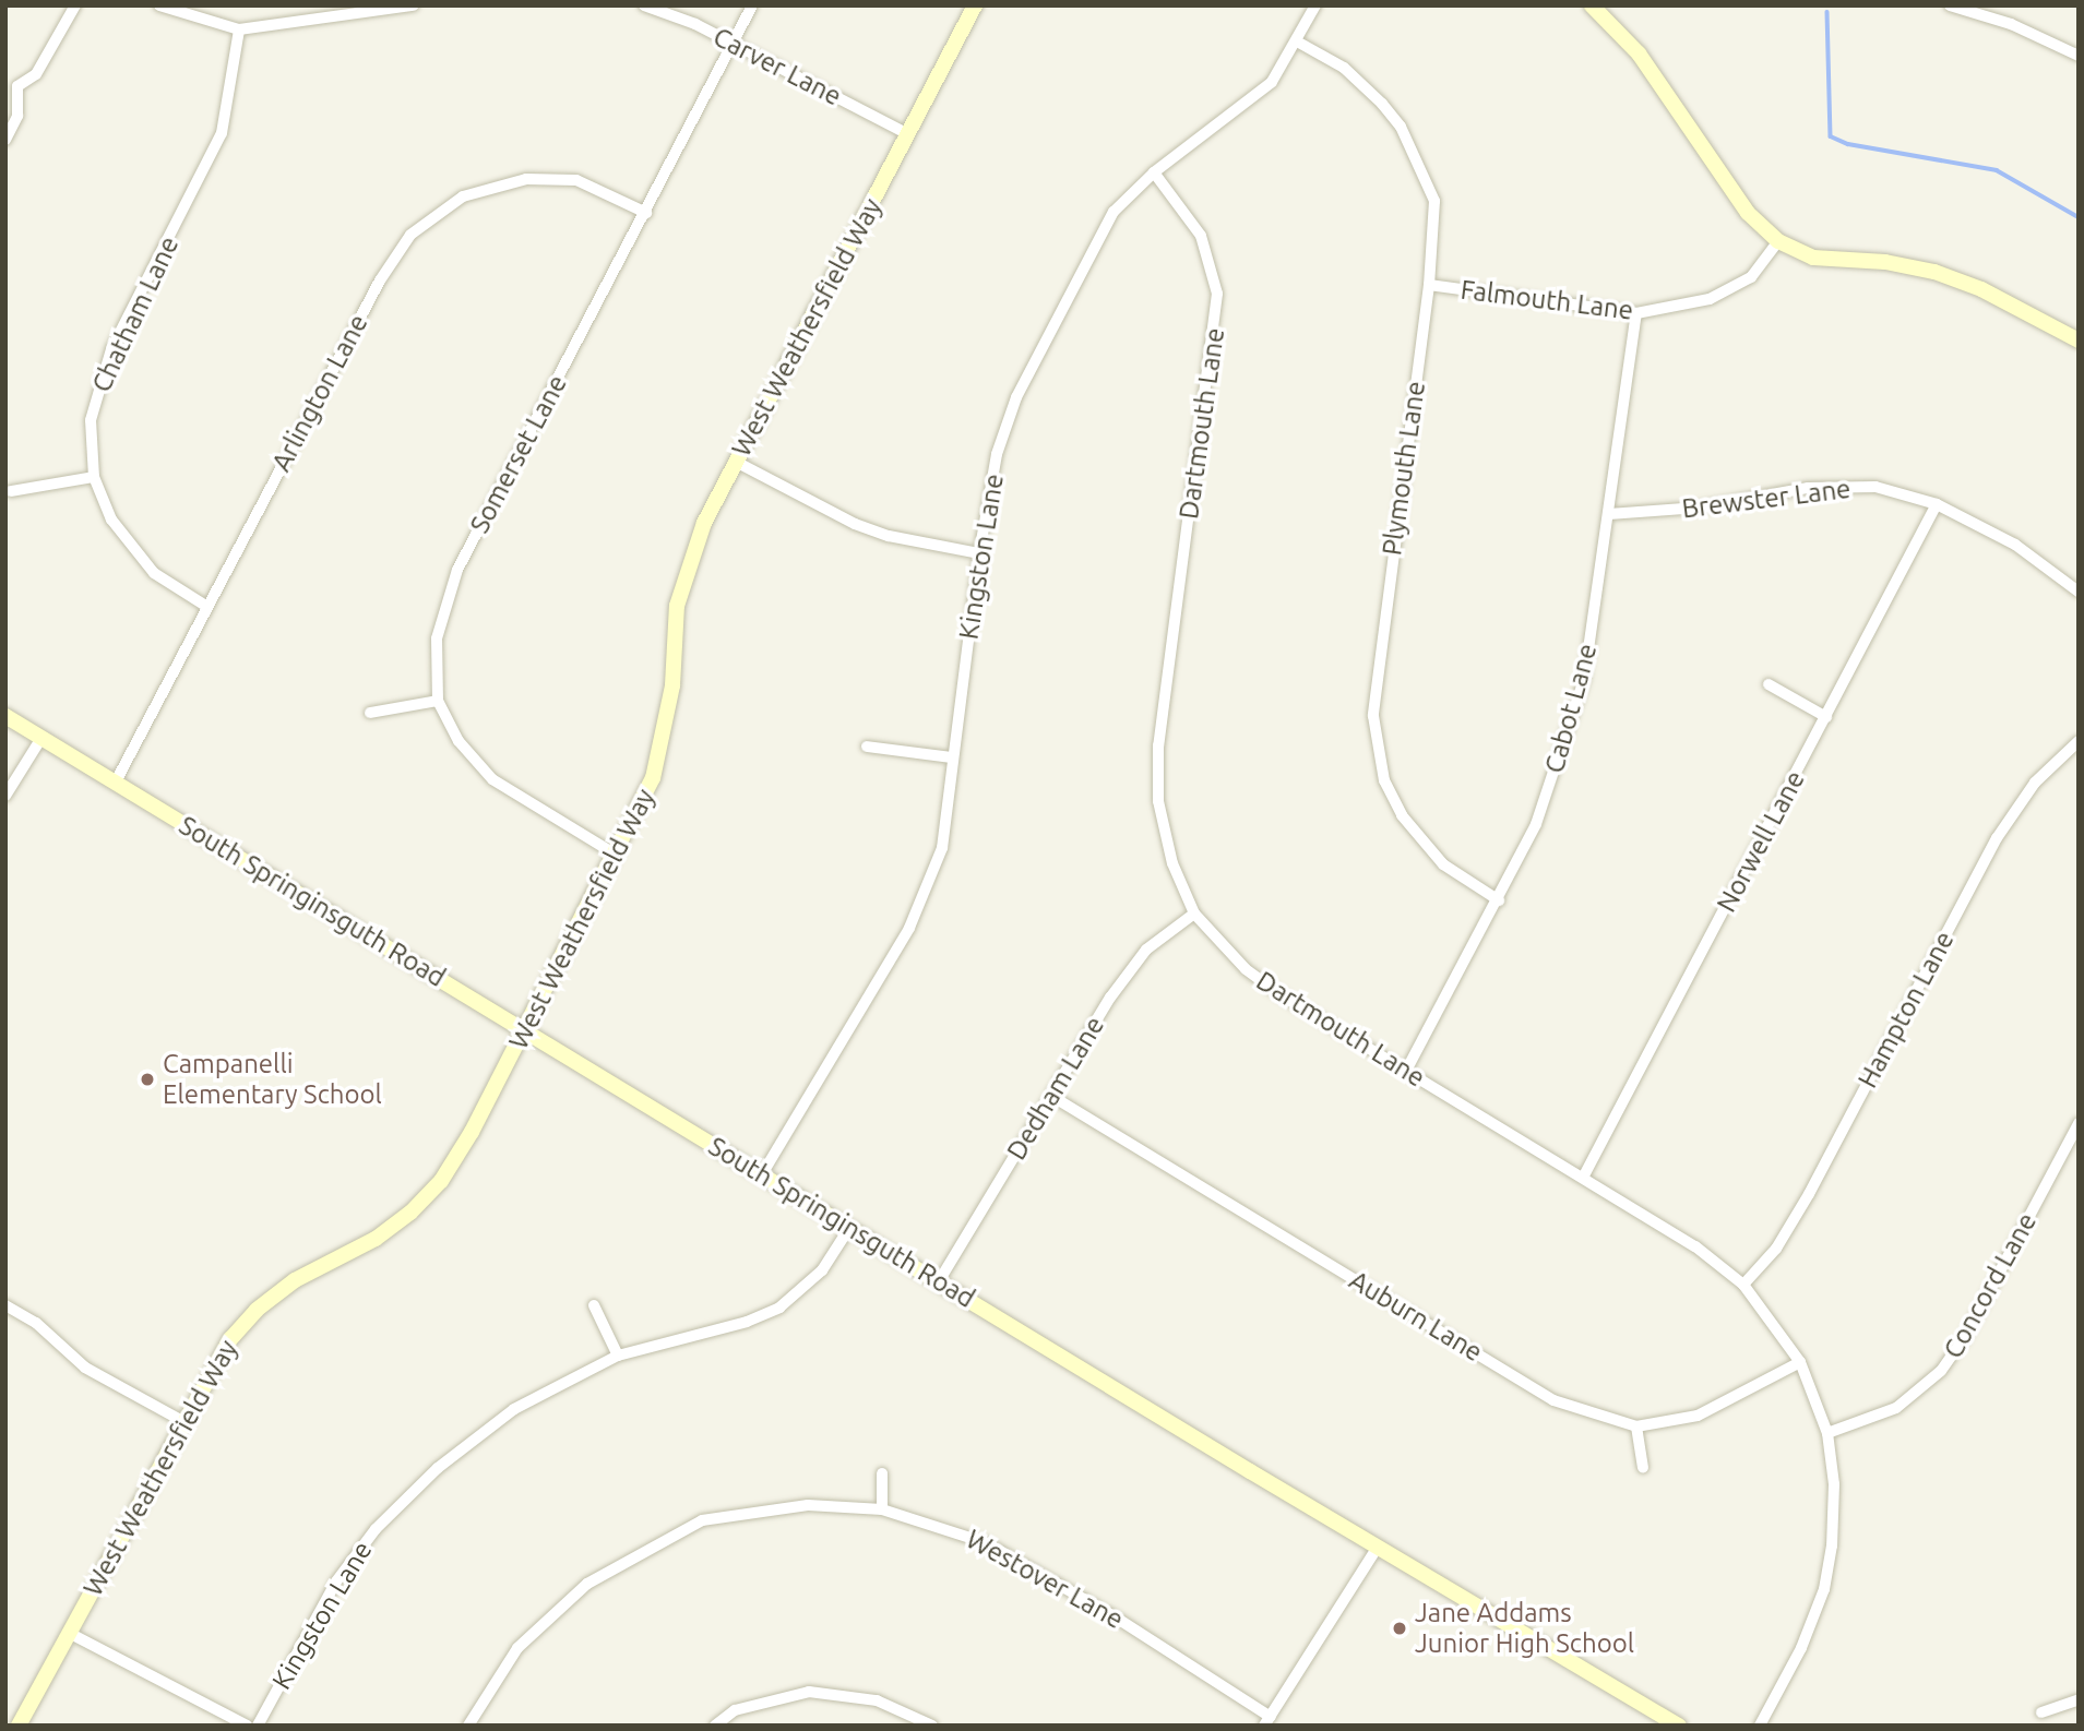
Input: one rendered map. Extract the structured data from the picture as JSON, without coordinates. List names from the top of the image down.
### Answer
{
  "streets": {
    "street": [
      "Carver Lane",
      "Falmouth Lane",
      "Chatham Lane",
      "West Weathersfield Way",
      "Arlington Lane",
      "Dartmouth Lane",
      "Somerset Lane",
      "Plymouth Lane",
      "Brewster Lane",
      "Kingston Lane",
      "Cabot Lane",
      "Norwell Lane",
      "South Springinsguth Road",
      "Hampton Lane",
      "Dedham Lane",
      "Concord Lane",
      "Auburn Lane",
      "Westover Lane"
    ]
  },
  "crossings": [
    ["Carver Lane", "West Weathersfield Way"],
    ["Carver Lane", "Somerset Lane"],
    ["Falmouth Lane", "Plymouth Lane"],
    ["Falmouth Lane", "Cabot Lane"],
    ["Chatham Lane", "Arlington Lane"],
    ["West Weathersfield Way", "Somerset Lane"],
    ["West Weathersfield Way", "South Springinsguth Road"],
    ["Arlington Lane", "Somerset Lane"],
    ["Arlington Lane", "South Springinsguth Road"],
    ["Dartmouth Lane", "Kingston Lane"],
    ["Dartmouth Lane", "Cabot Lane"],
    ["Dartmouth Lane", "Norwell Lane"],
    ["Dartmouth Lane", "Hampton Lane"],
    ["Dartmouth Lane", "Dedham Lane"],
    ["Dartmouth Lane", "Concord Lane"],
    ["Dartmouth Lane", "Auburn Lane"],
    ["Plymouth Lane", "Kingston Lane"],
    ["Plymouth Lane", "Cabot Lane"],
    ["Brewster Lane", "Cabot Lane"],
    ["Brewster Lane", "Norwell Lane"],
    ["Kingston Lane", "South Springinsguth Road"],
    ["South Springinsguth Road", "Dedham Lane"],
    ["Dedham Lane", "Auburn Lane"]
  ],
  "places": ["Campanelli Elementary School", "Jane Addams Junior High School"]
}
